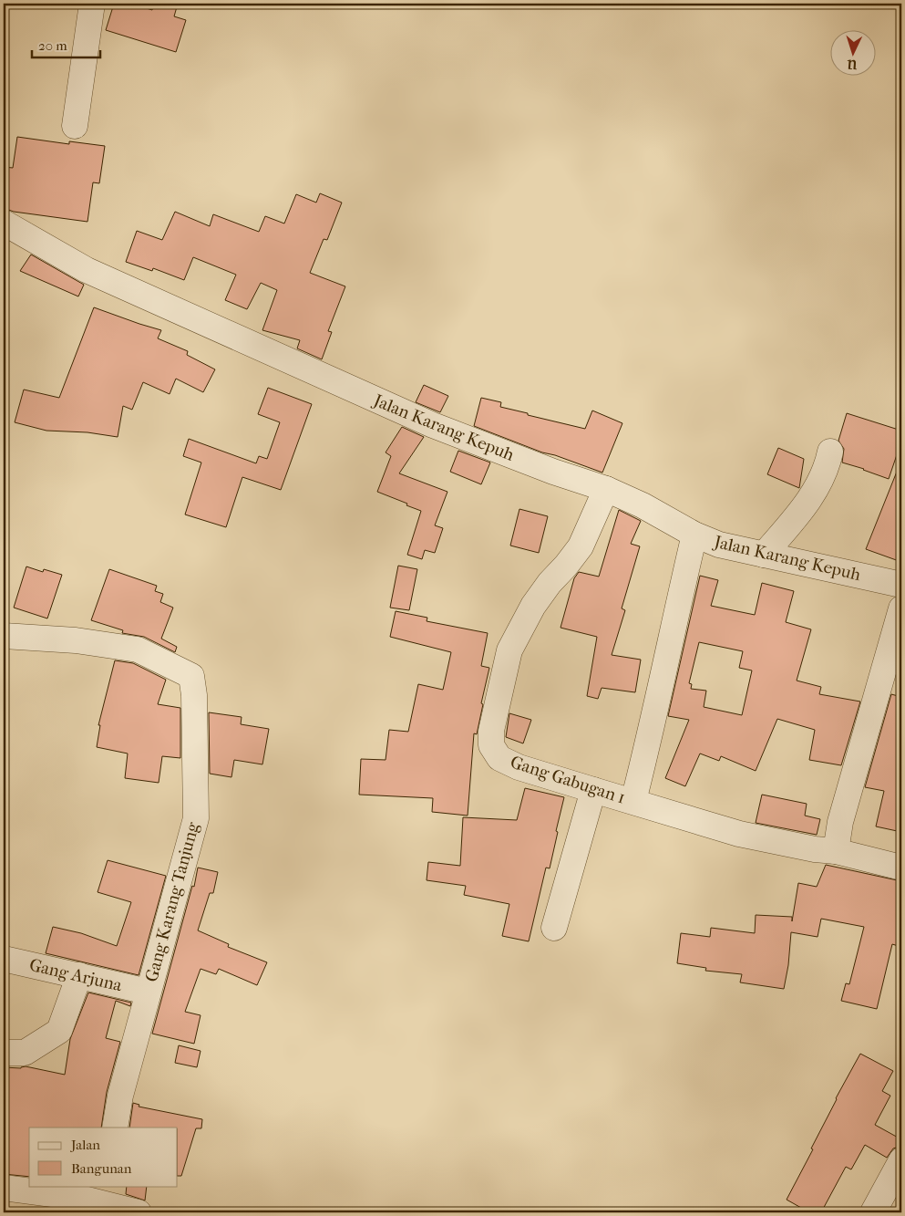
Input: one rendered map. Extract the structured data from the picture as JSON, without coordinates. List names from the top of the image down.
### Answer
{
  "streets": {
    "street": [
      "Jalan Karang Kepuh",
      "Gang Gabugan 1",
      "Gang Karang Tanjung",
      "Gang Arjuna"
    ]
  },
  "crossings": [
    ["Jalan Karang Kepuh", "Gang Gabugan 1"],
    ["Gang Karang Tanjung", "Gang Arjuna"]
  ],
  "legend": ["Jalan", "Bangunan"],
  "scale_bar": "20 m",
  "north": "bottom"
}
